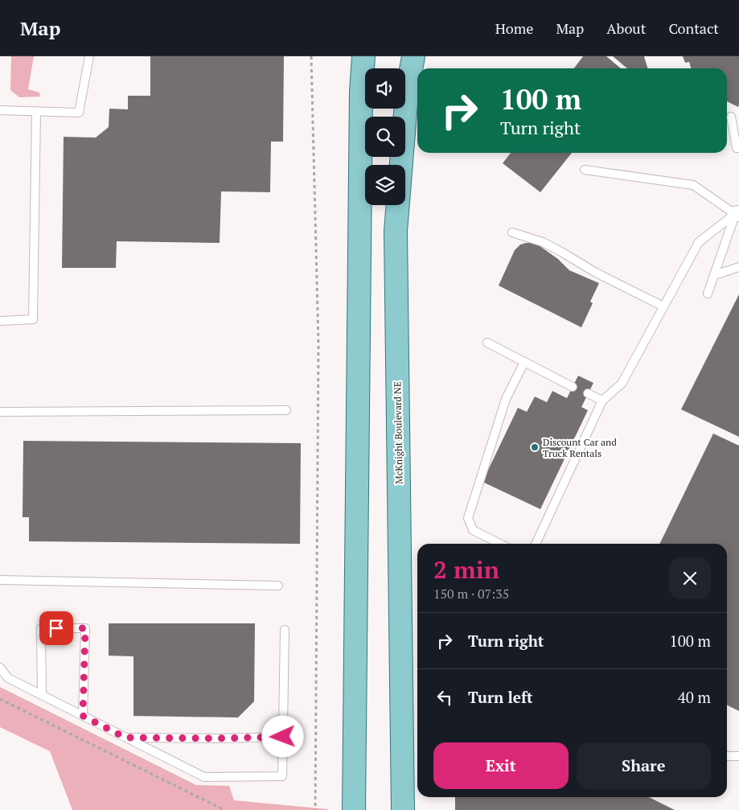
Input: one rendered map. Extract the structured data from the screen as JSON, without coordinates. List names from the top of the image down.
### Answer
{
  "streets": {
    "main road": ["McKnight Boulevard NE"]
  },
  "places": ["Discount Car and Truck Rentals"],
  "page": {
    "header": "Map",
    "nav": [
      "Home",
      "Map",
      "About",
      "Contact"
    ],
    "turn": ["100 m", "Turn right"],
    "heading": ["2 min", "150 m · 07:35"],
    "list": [
      {
        "name": "Turn right",
        "value": "100 m"
      },
      {
        "name": "Turn left",
        "value": "40 m"
      }
    ],
    "buttons": ["Exit", "Share"]
  }
}
